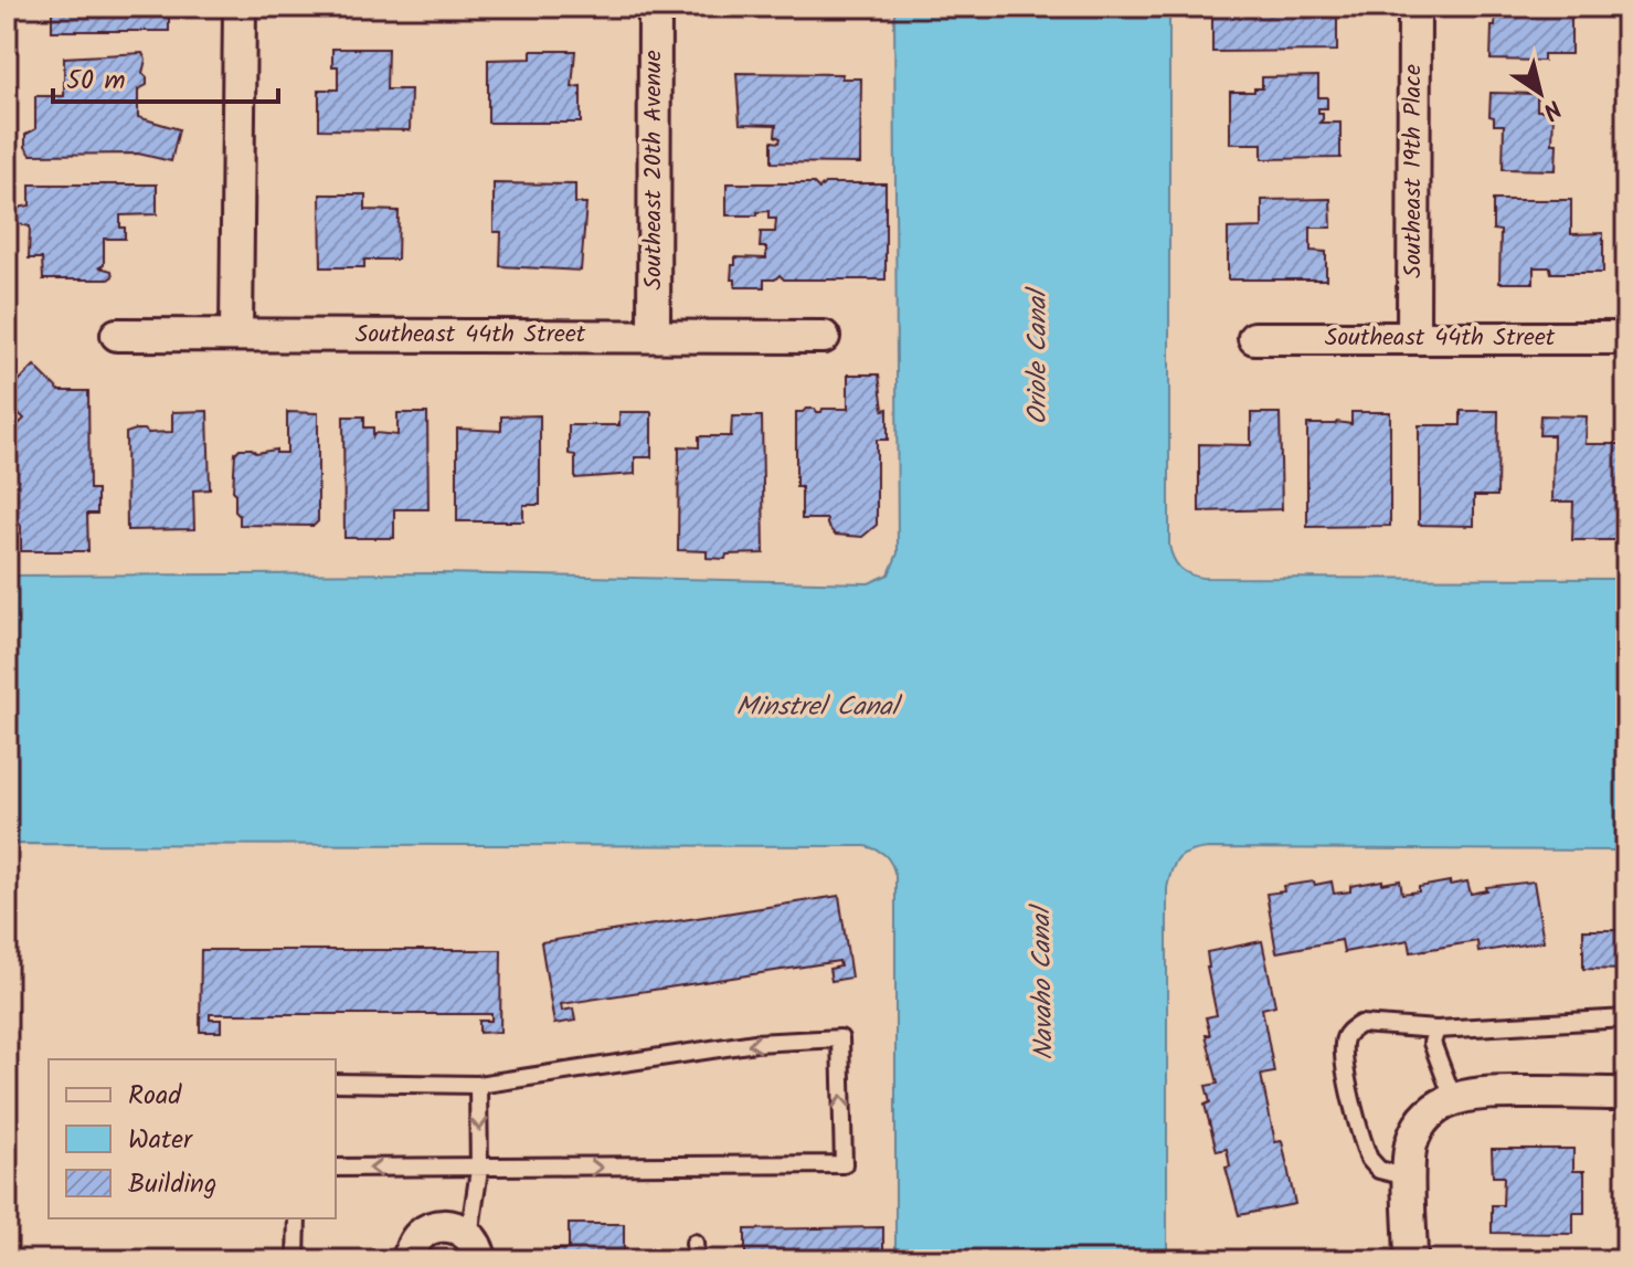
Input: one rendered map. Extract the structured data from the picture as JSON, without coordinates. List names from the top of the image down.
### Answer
{
  "streets": {
    "street": ["Southeast 20th Avenue", "Southeast 19th Place", "Southeast 44th Street"]
  },
  "crossings": [
    ["Southeast 20th Avenue", "Southeast 44th Street"],
    ["Southeast 19th Place", "Southeast 44th Street"]
  ],
  "water": ["Oriole Canal", "Minstrel Canal", "Navaho Canal"],
  "legend": ["Road", "Water", "Building"],
  "scale_bar": "50 m",
  "north": "bottom right"
}
